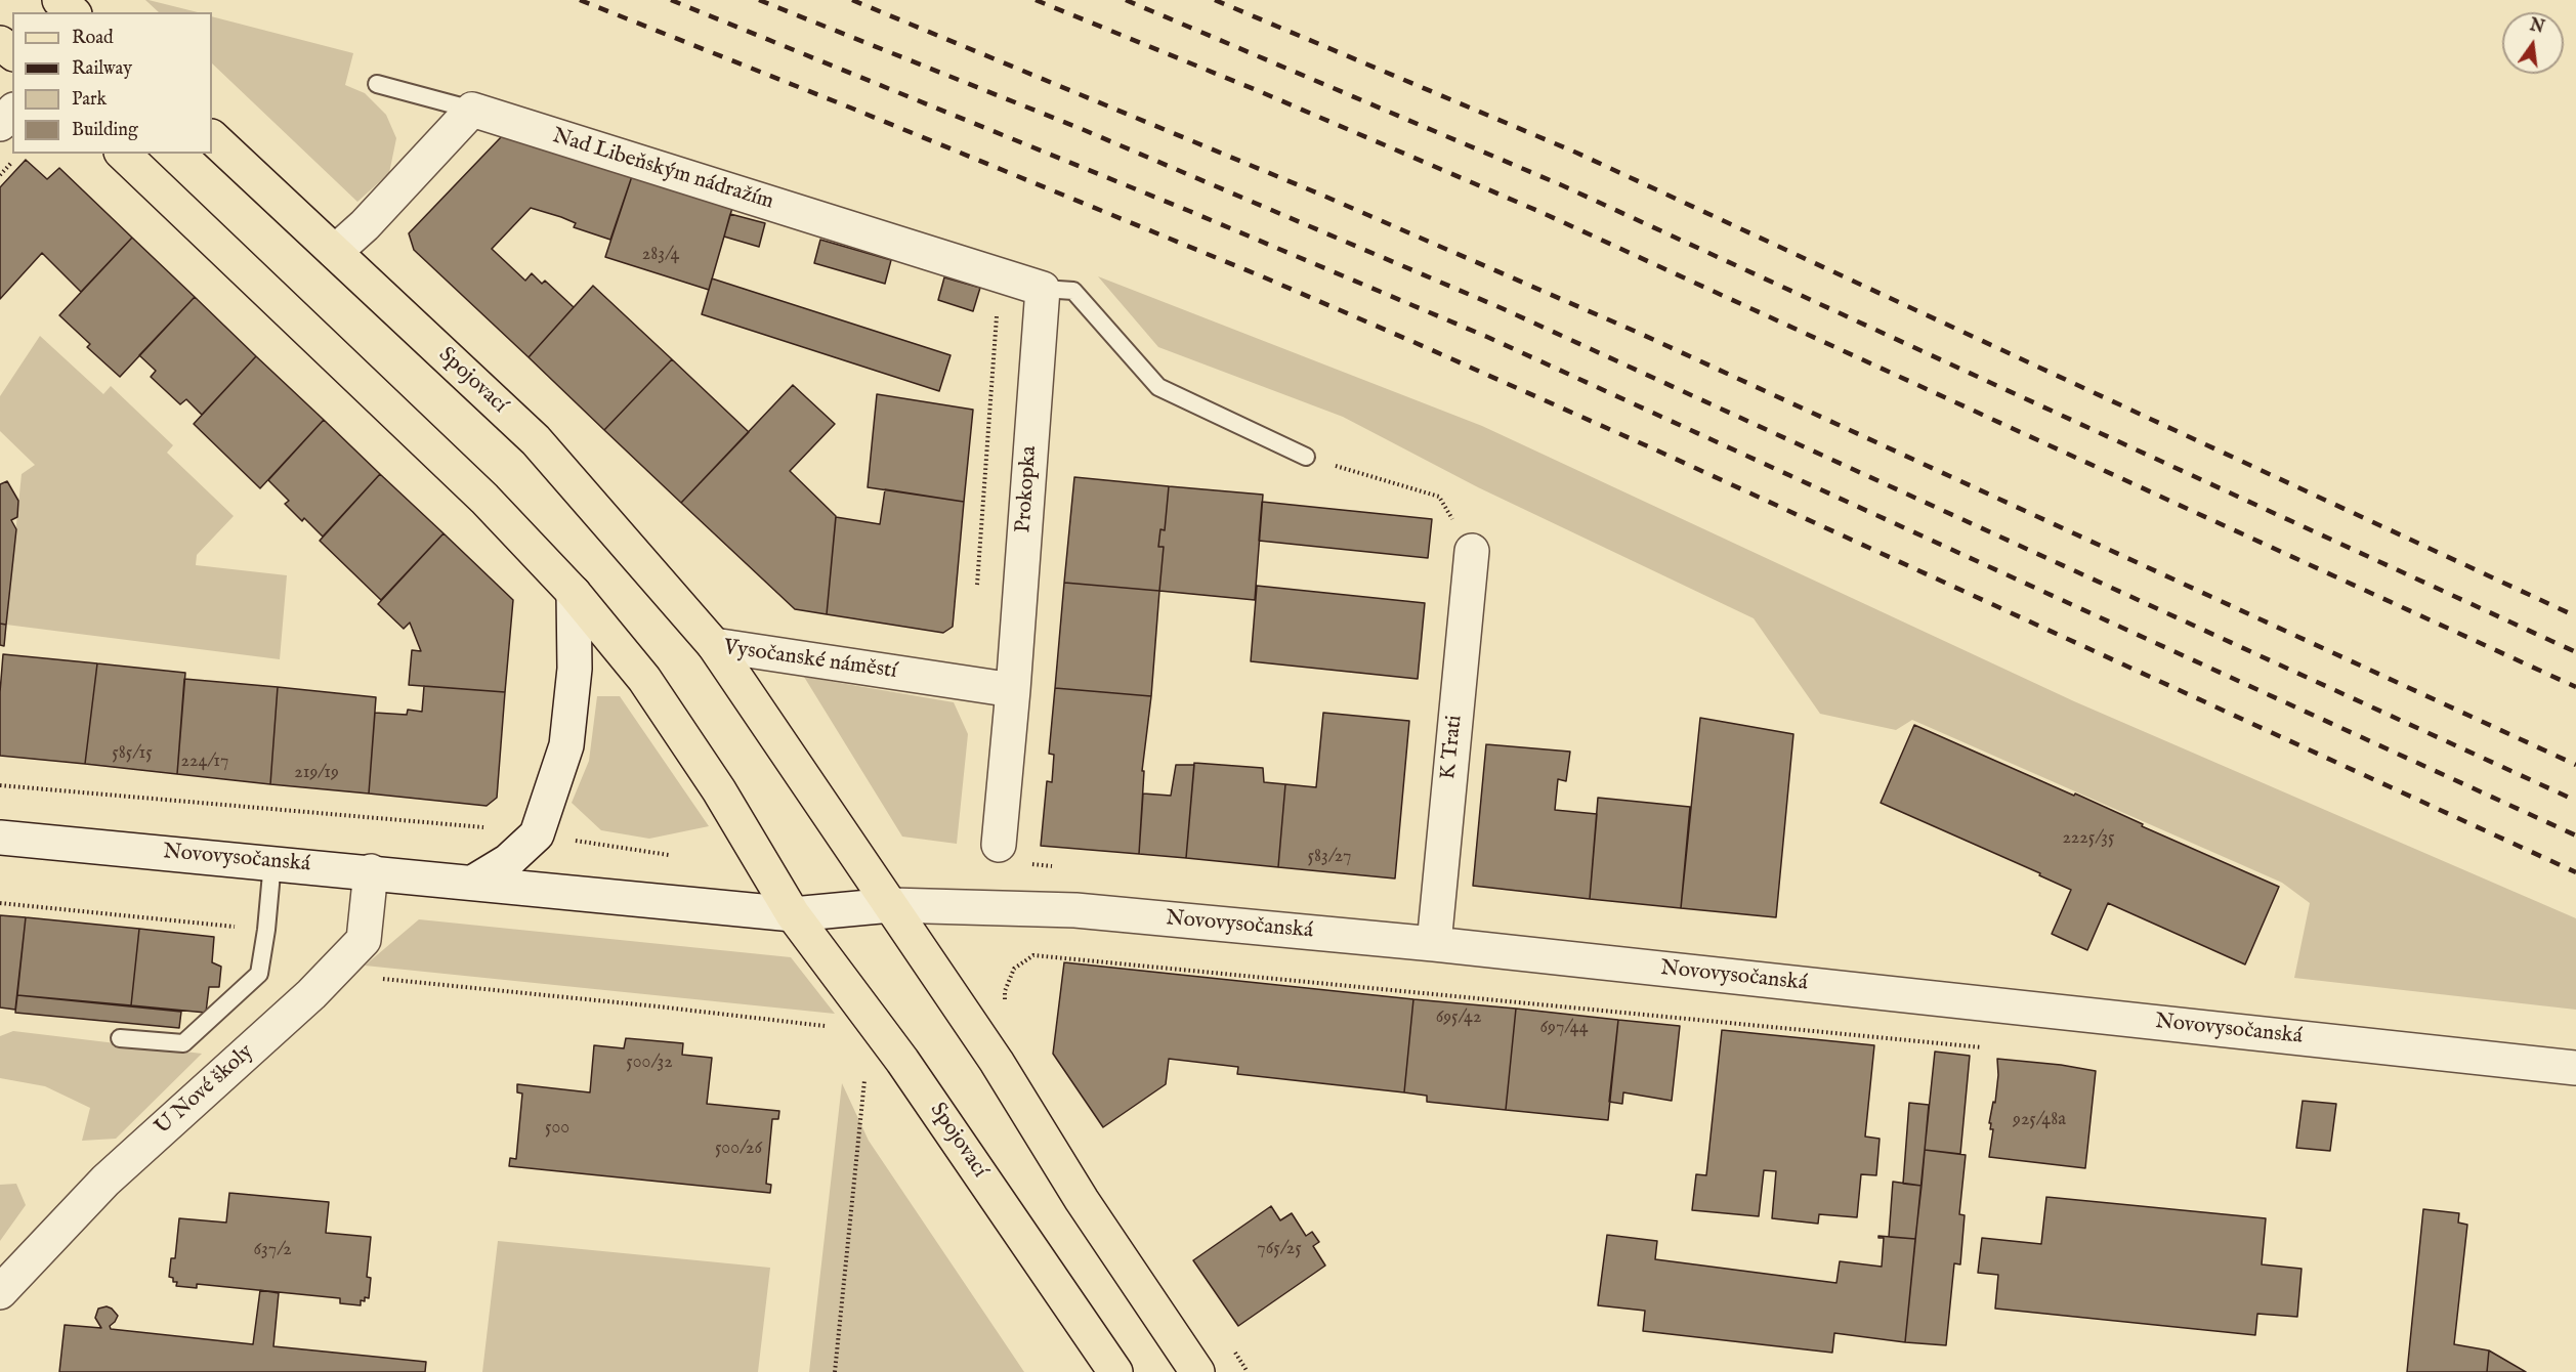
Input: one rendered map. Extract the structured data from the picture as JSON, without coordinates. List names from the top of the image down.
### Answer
{
  "streets": {
    "main road": ["Spojovací", "Vysočanské náměstí"],
    "street": [
      "Nad Libeňským nádražím",
      "Prokopka",
      "K Trati",
      "Novovysočanská",
      "U Nové školy"
    ]
  },
  "crossings": [
    ["Nad Libeňským nádražím", "Prokopka"],
    ["Spojovací", "Vysočanské náměstí"],
    ["Prokopka", "Vysočanské náměstí"],
    ["Vysočanské náměstí", "Novovysočanská"],
    ["K Trati", "Novovysočanská"],
    ["Novovysočanská", "U Nové školy"]
  ],
  "house_numbers": [
    "283/4",
    "585/15",
    "224/17",
    "219/19",
    "2225/35",
    "583/27",
    "695/42",
    "697/44",
    "500/32",
    "925/48a",
    "500",
    "500/26",
    "765/25",
    "637/2"
  ],
  "legend": [
    "Road",
    "Railway",
    "Park",
    "Building"
  ],
  "north": "top"
}
